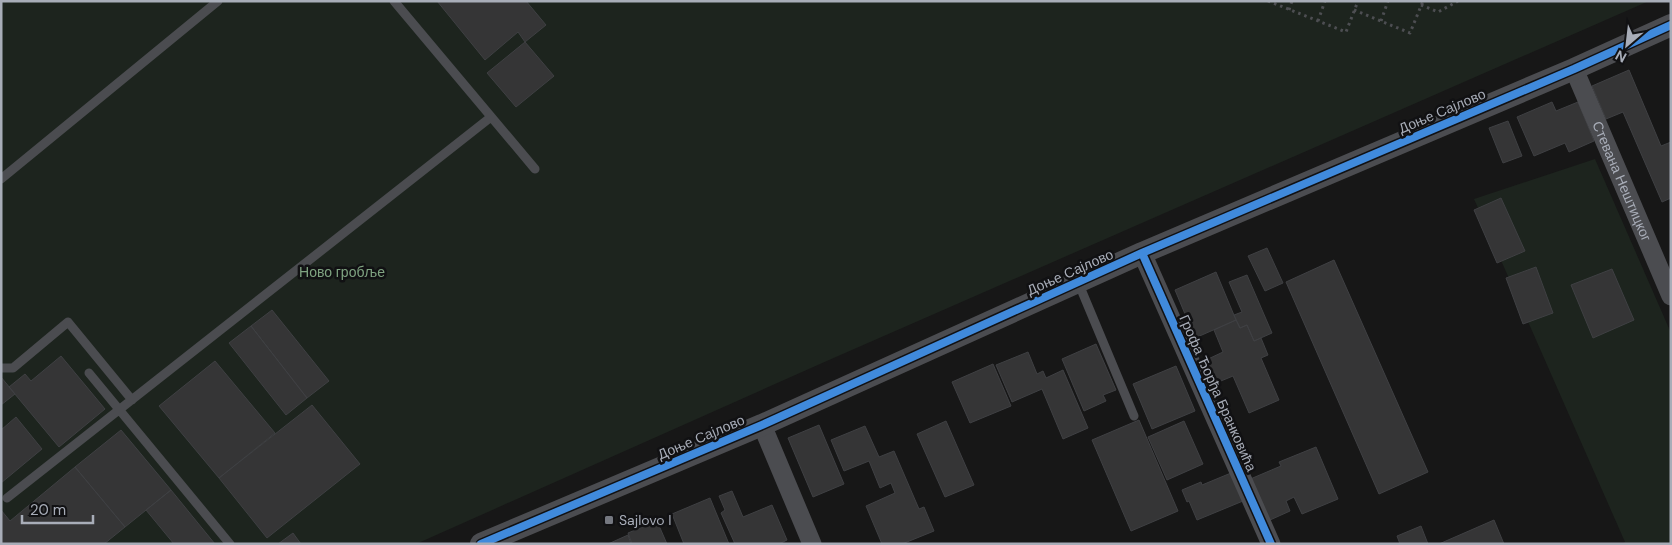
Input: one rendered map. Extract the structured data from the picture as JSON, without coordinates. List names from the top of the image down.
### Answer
{
  "streets": {
    "street": ["Доње Сајлово", "Стевана Нештицког", "Грофа Ђорђа Бранковића"]
  },
  "crossings": [
    ["Доње Сајлово", "Стевана Нештицког"],
    ["Доње Сајлово", "Грофа Ђорђа Бранковића"]
  ],
  "parks": ["Ново гробље"],
  "places": {
    "transit": ["Sajlovo I"]
  },
  "scale_bar": "20 m",
  "north": "bottom left"
}
